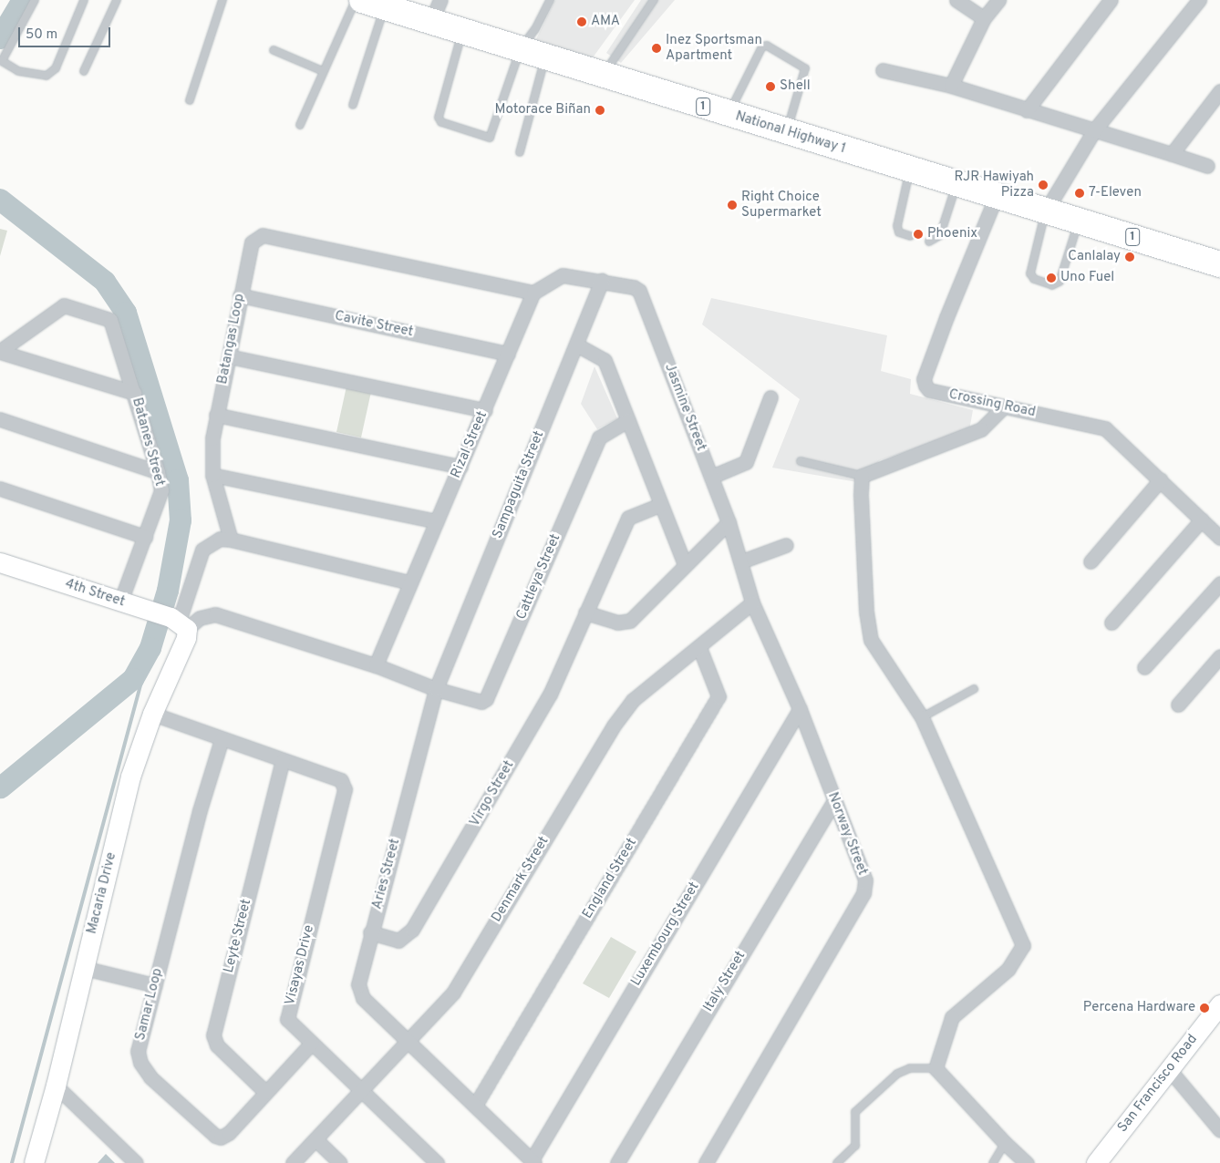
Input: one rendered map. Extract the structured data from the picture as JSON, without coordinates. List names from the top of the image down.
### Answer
{
  "streets": {
    "highway": ["1", "National Highway 1"],
    "street": [
      "Cavite Street",
      "Batangas Loop",
      "Crossing Road",
      "Jasmine Street",
      "Batanes Street",
      "Rizal Street",
      "Sampaguita Street",
      "Cattleya Street",
      "4th Street",
      "Virgo Street",
      "Norway Street",
      "Aries Street",
      "England Street",
      "Denmark Street",
      "Macaria Drive",
      "Luxembourg Street",
      "Leyte Street",
      "Visayas Drive",
      "Italy Street",
      "Samar Loop",
      "San Francisco Road"
    ]
  },
  "crossings": [
    ["National Highway 1", "Crossing Road"],
    ["Cavite Street", "Batangas Loop"],
    ["Cavite Street", "Rizal Street"],
    ["Batangas Loop", "Rizal Street"],
    ["Jasmine Street", "Sampaguita Street"],
    ["Jasmine Street", "Norway Street"],
    ["Batanes Street", "4th Street"],
    ["Sampaguita Street", "Cattleya Street"],
    ["Sampaguita Street", "Aries Street"],
    ["Cattleya Street", "Aries Street"],
    ["4th Street", "Macaria Drive"],
    ["Virgo Street", "Aries Street"],
    ["Norway Street", "Denmark Street"],
    ["Norway Street", "Luxembourg Street"],
    ["Norway Street", "Italy Street"],
    ["Aries Street", "Denmark Street"],
    ["England Street", "Denmark Street"],
    ["Denmark Street", "Visayas Drive"],
    ["Leyte Street", "Visayas Drive"],
    ["Leyte Street", "Samar Loop"],
    ["Visayas Drive", "Samar Loop"]
  ],
  "places": [
    "AMA",
    "Inez Sportsman Apartment",
    "Shell",
    "Motorace Biñan",
    "RJR Hawiyah Pizza",
    "7-Eleven",
    "Right Choice Supermarket",
    "Phoenix",
    "Canlalay",
    "Uno Fuel",
    "Percena Hardware"
  ],
  "scale_bar": "50 m"
}
